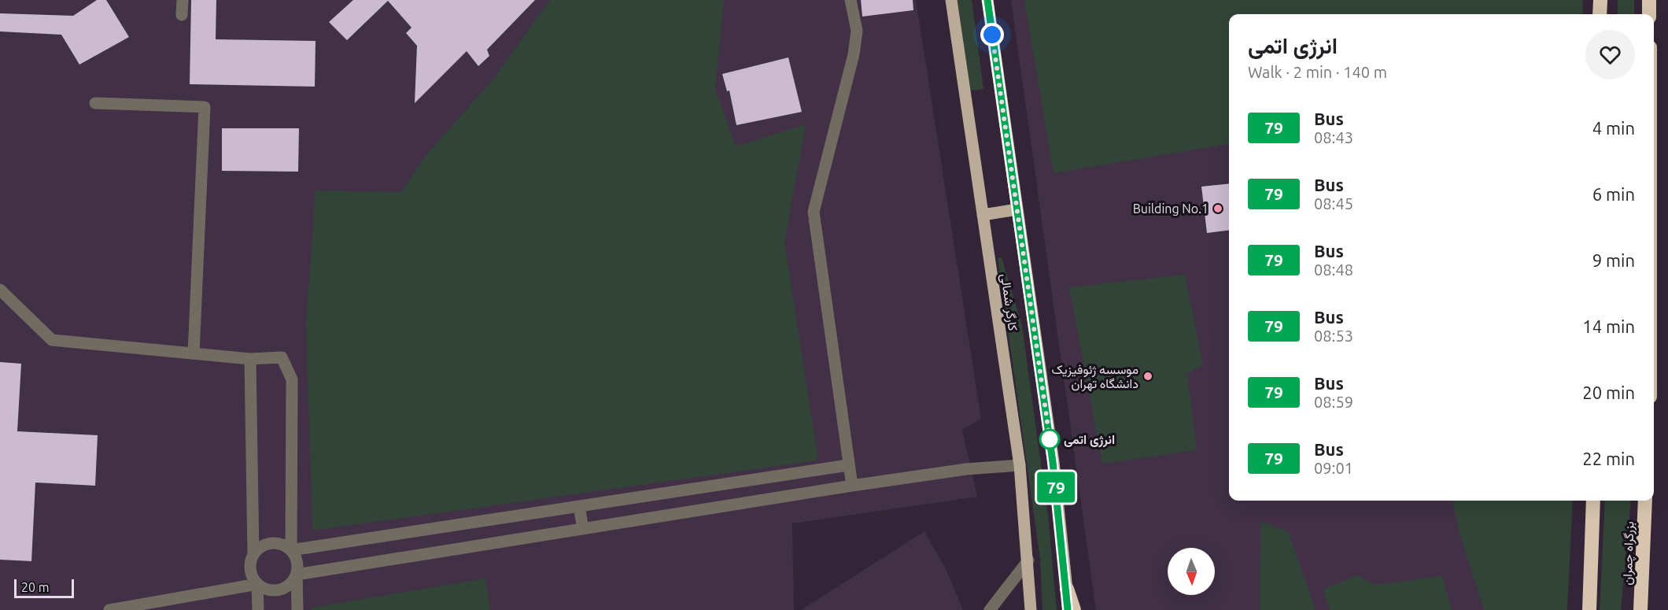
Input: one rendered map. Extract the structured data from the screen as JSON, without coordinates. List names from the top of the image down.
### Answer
{
  "streets": {
    "highway": ["بزرگراه چمران"],
    "main road": ["کارگر شمالی"]
  },
  "places": ["Building No.1", "موسسه ژئوفیزیک دانشگاه تهران", "انرژی اتمی"],
  "lines": ["bus line 79"],
  "scale_bar": "20 m",
  "north": "bottom",
  "page": {
    "on_map": "79",
    "heading": ["انرژی اتمی", "Walk · 2 min · 140 m"],
    "list": [
      {
        "mark": "79",
        "name": "Bus",
        "note": "08:43",
        "value": "4 min"
      },
      {
        "mark": "79",
        "name": "Bus",
        "note": "08:45",
        "value": "6 min"
      },
      {
        "mark": "79",
        "name": "Bus",
        "note": "08:48",
        "value": "9 min"
      },
      {
        "mark": "79",
        "name": "Bus",
        "note": "08:53",
        "value": "14 min"
      },
      {
        "mark": "79",
        "name": "Bus",
        "note": "08:59",
        "value": "20 min"
      },
      {
        "mark": "79",
        "name": "Bus",
        "note": "09:01",
        "value": "22 min"
      }
    ],
    "scale": "20 m"
  }
}
